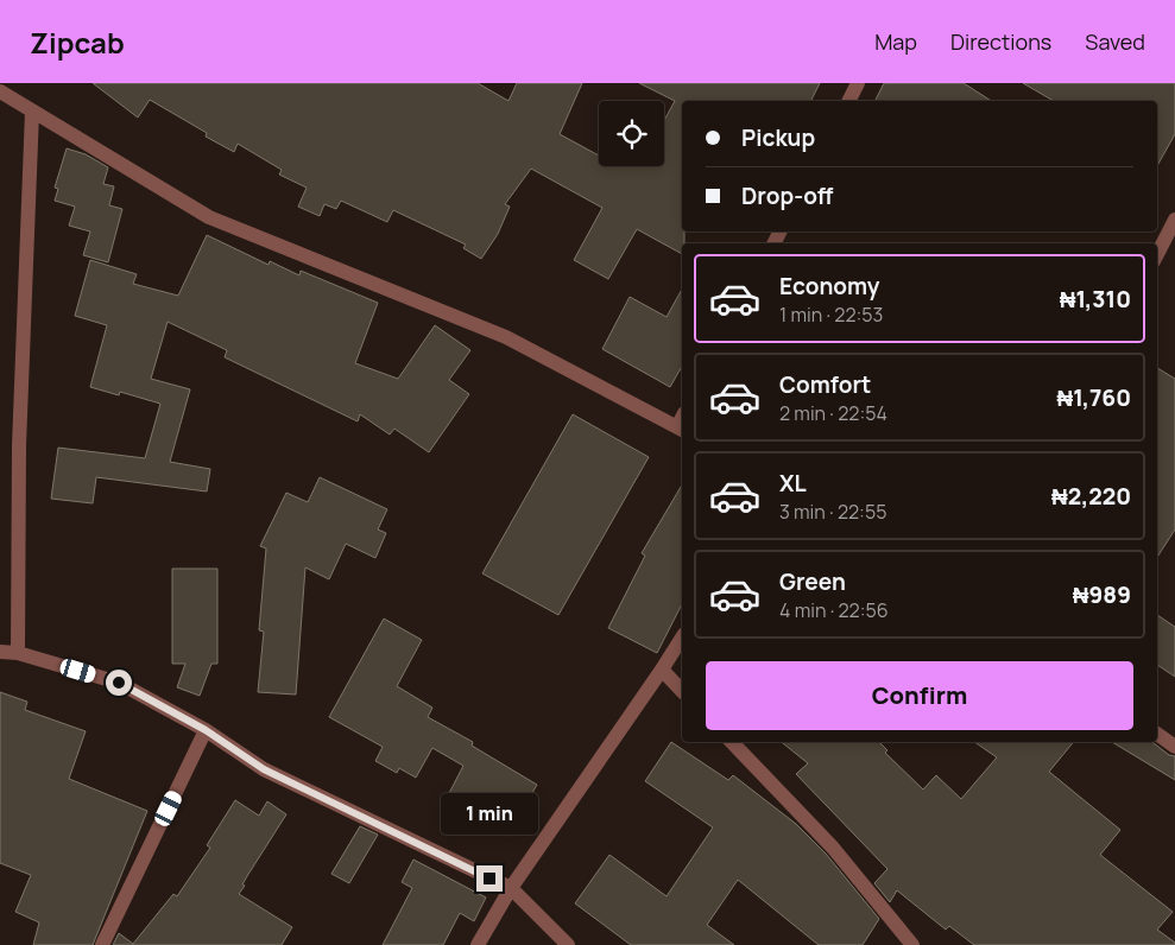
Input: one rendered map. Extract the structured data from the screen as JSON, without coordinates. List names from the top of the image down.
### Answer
{
  "page": {
    "header": "Zipcab",
    "nav": ["Map", "Directions", "Saved"],
    "banner": ["Pickup", "Drop-off"],
    "list": [
      {
        "name": "Economy",
        "note": "1 min · 22:53",
        "value": "₦1,310"
      },
      {
        "name": "Comfort",
        "note": "2 min · 22:54",
        "value": "₦1,760"
      },
      {
        "name": "XL",
        "note": "3 min · 22:55",
        "value": "₦2,220"
      },
      {
        "name": "Green",
        "note": "4 min · 22:56",
        "value": "₦989"
      }
    ],
    "buttons": "Confirm",
    "bubble": "1 min"
  }
}
